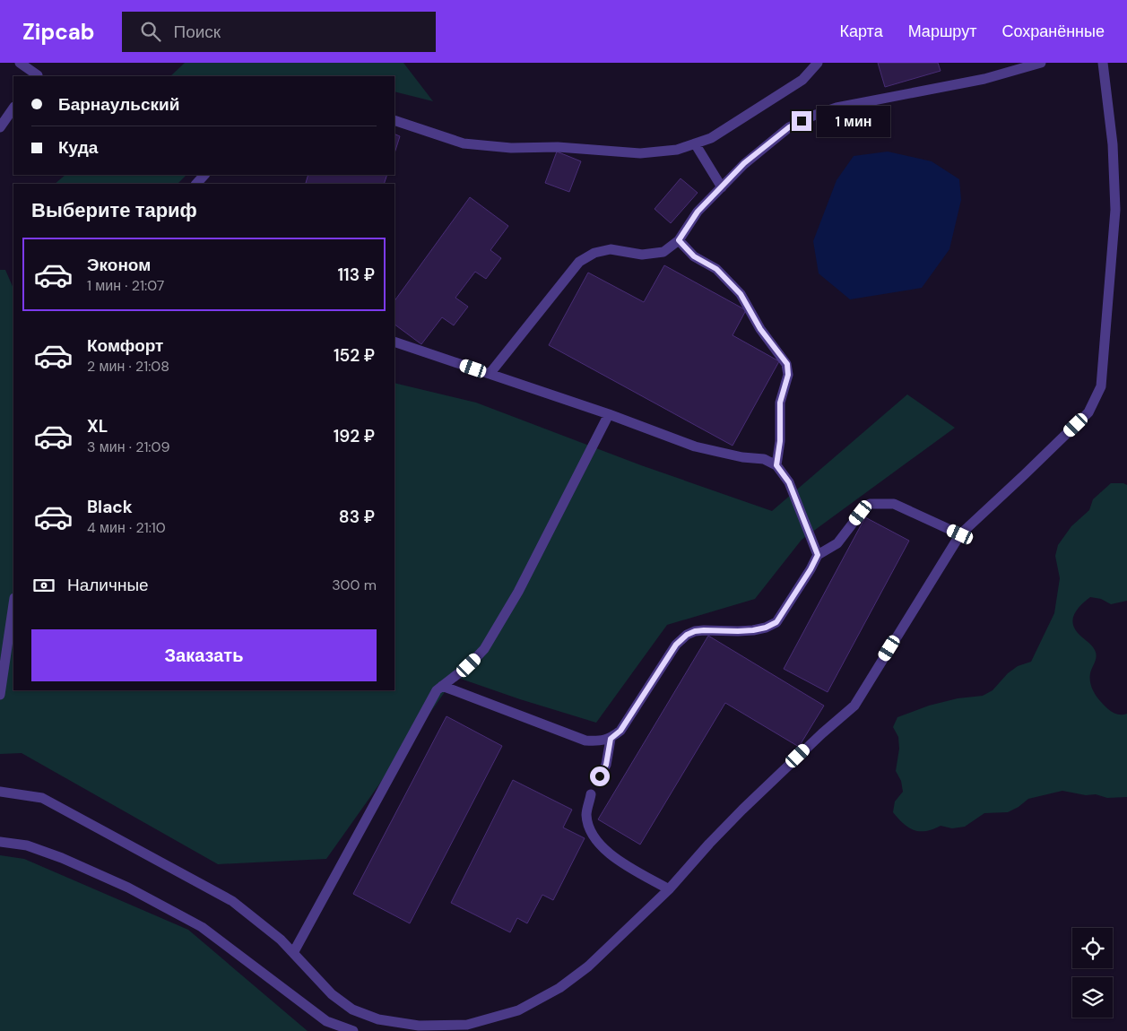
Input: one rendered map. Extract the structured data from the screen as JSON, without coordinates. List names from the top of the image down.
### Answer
{
  "page": {
    "header": "Zipcab",
    "search": "Поиск",
    "nav": ["Карта", "Маршрут", "Сохранённые"],
    "banner": ["Барнаульский", "Куда"],
    "bubble": "1 мин",
    "heading": "Выберите тариф",
    "list": [
      {
        "name": "Эконом",
        "note": "1 мин · 21:07",
        "value": "113 ₽"
      },
      {
        "name": "Комфорт",
        "note": "2 мин · 21:08",
        "value": "152 ₽"
      },
      {
        "name": "XL",
        "note": "3 мин · 21:09",
        "value": "192 ₽"
      },
      {
        "name": "Black",
        "note": "4 мин · 21:10",
        "value": "83 ₽"
      }
    ],
    "pay": ["Наличные", "300 m"],
    "buttons": "Заказать"
  }
}
